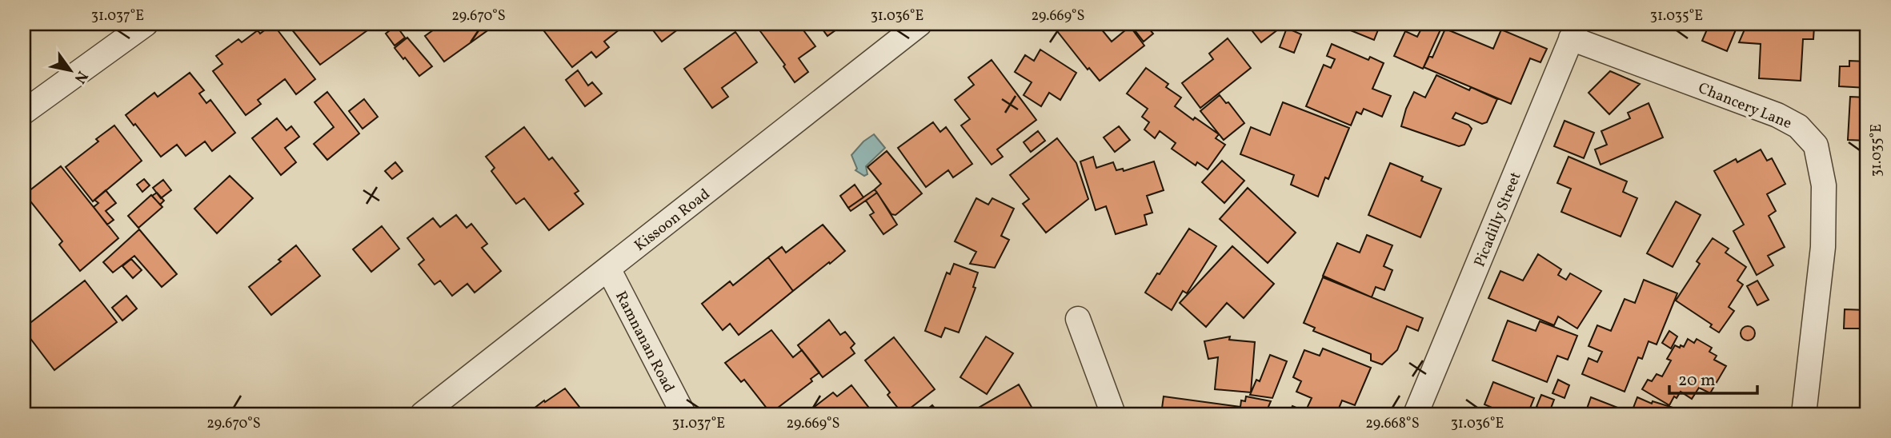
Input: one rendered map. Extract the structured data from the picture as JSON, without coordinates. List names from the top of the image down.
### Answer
{
  "streets": {
    "street": [
      "Chancery Lane",
      "Kissoon Road",
      "Picadilly Street",
      "Ramnanan Road"
    ]
  },
  "crossings": [
    ["Chancery Lane", "Picadilly Street"],
    ["Kissoon Road", "Ramnanan Road"]
  ],
  "scale_bar": "20 m",
  "north": "bottom right",
  "coordinates": [
    "31.037°E",
    "29.670°S",
    "31.036°E",
    "29.669°S",
    "31.035°E",
    "29.668°S"
  ]
}
